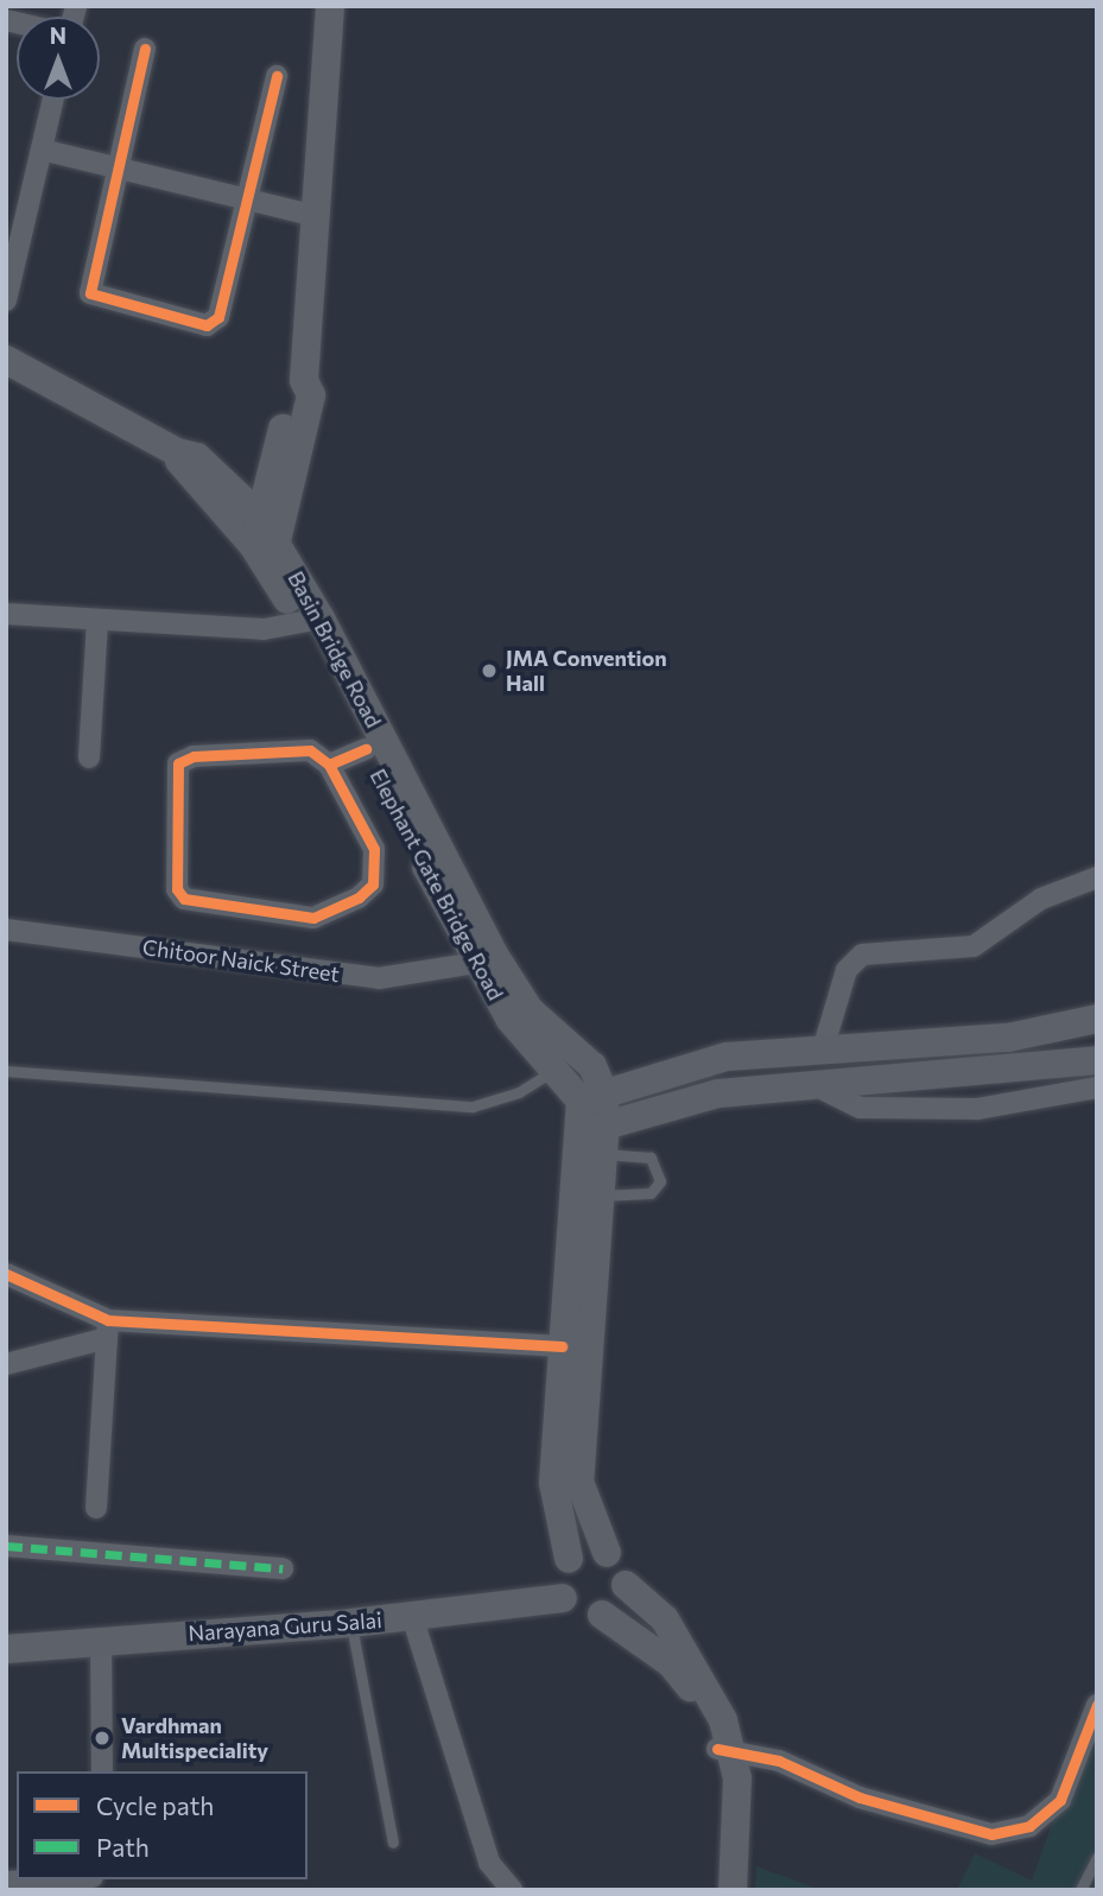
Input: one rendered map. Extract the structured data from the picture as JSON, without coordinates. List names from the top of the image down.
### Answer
{
  "streets": {
    "main road": ["Basin Bridge Road", "Elephant Gate Bridge Road", "Narayana Guru Salai"],
    "street": ["Chitoor Naick Street"]
  },
  "crossings": [
    ["Basin Bridge Road", "Elephant Gate Bridge Road"],
    ["Elephant Gate Bridge Road", "Chitoor Naick Street"]
  ],
  "places": ["JMA Convention Hall", "Vardhman Multispeciality"],
  "legend": ["Cycle path", "Path"],
  "north": "top"
}
